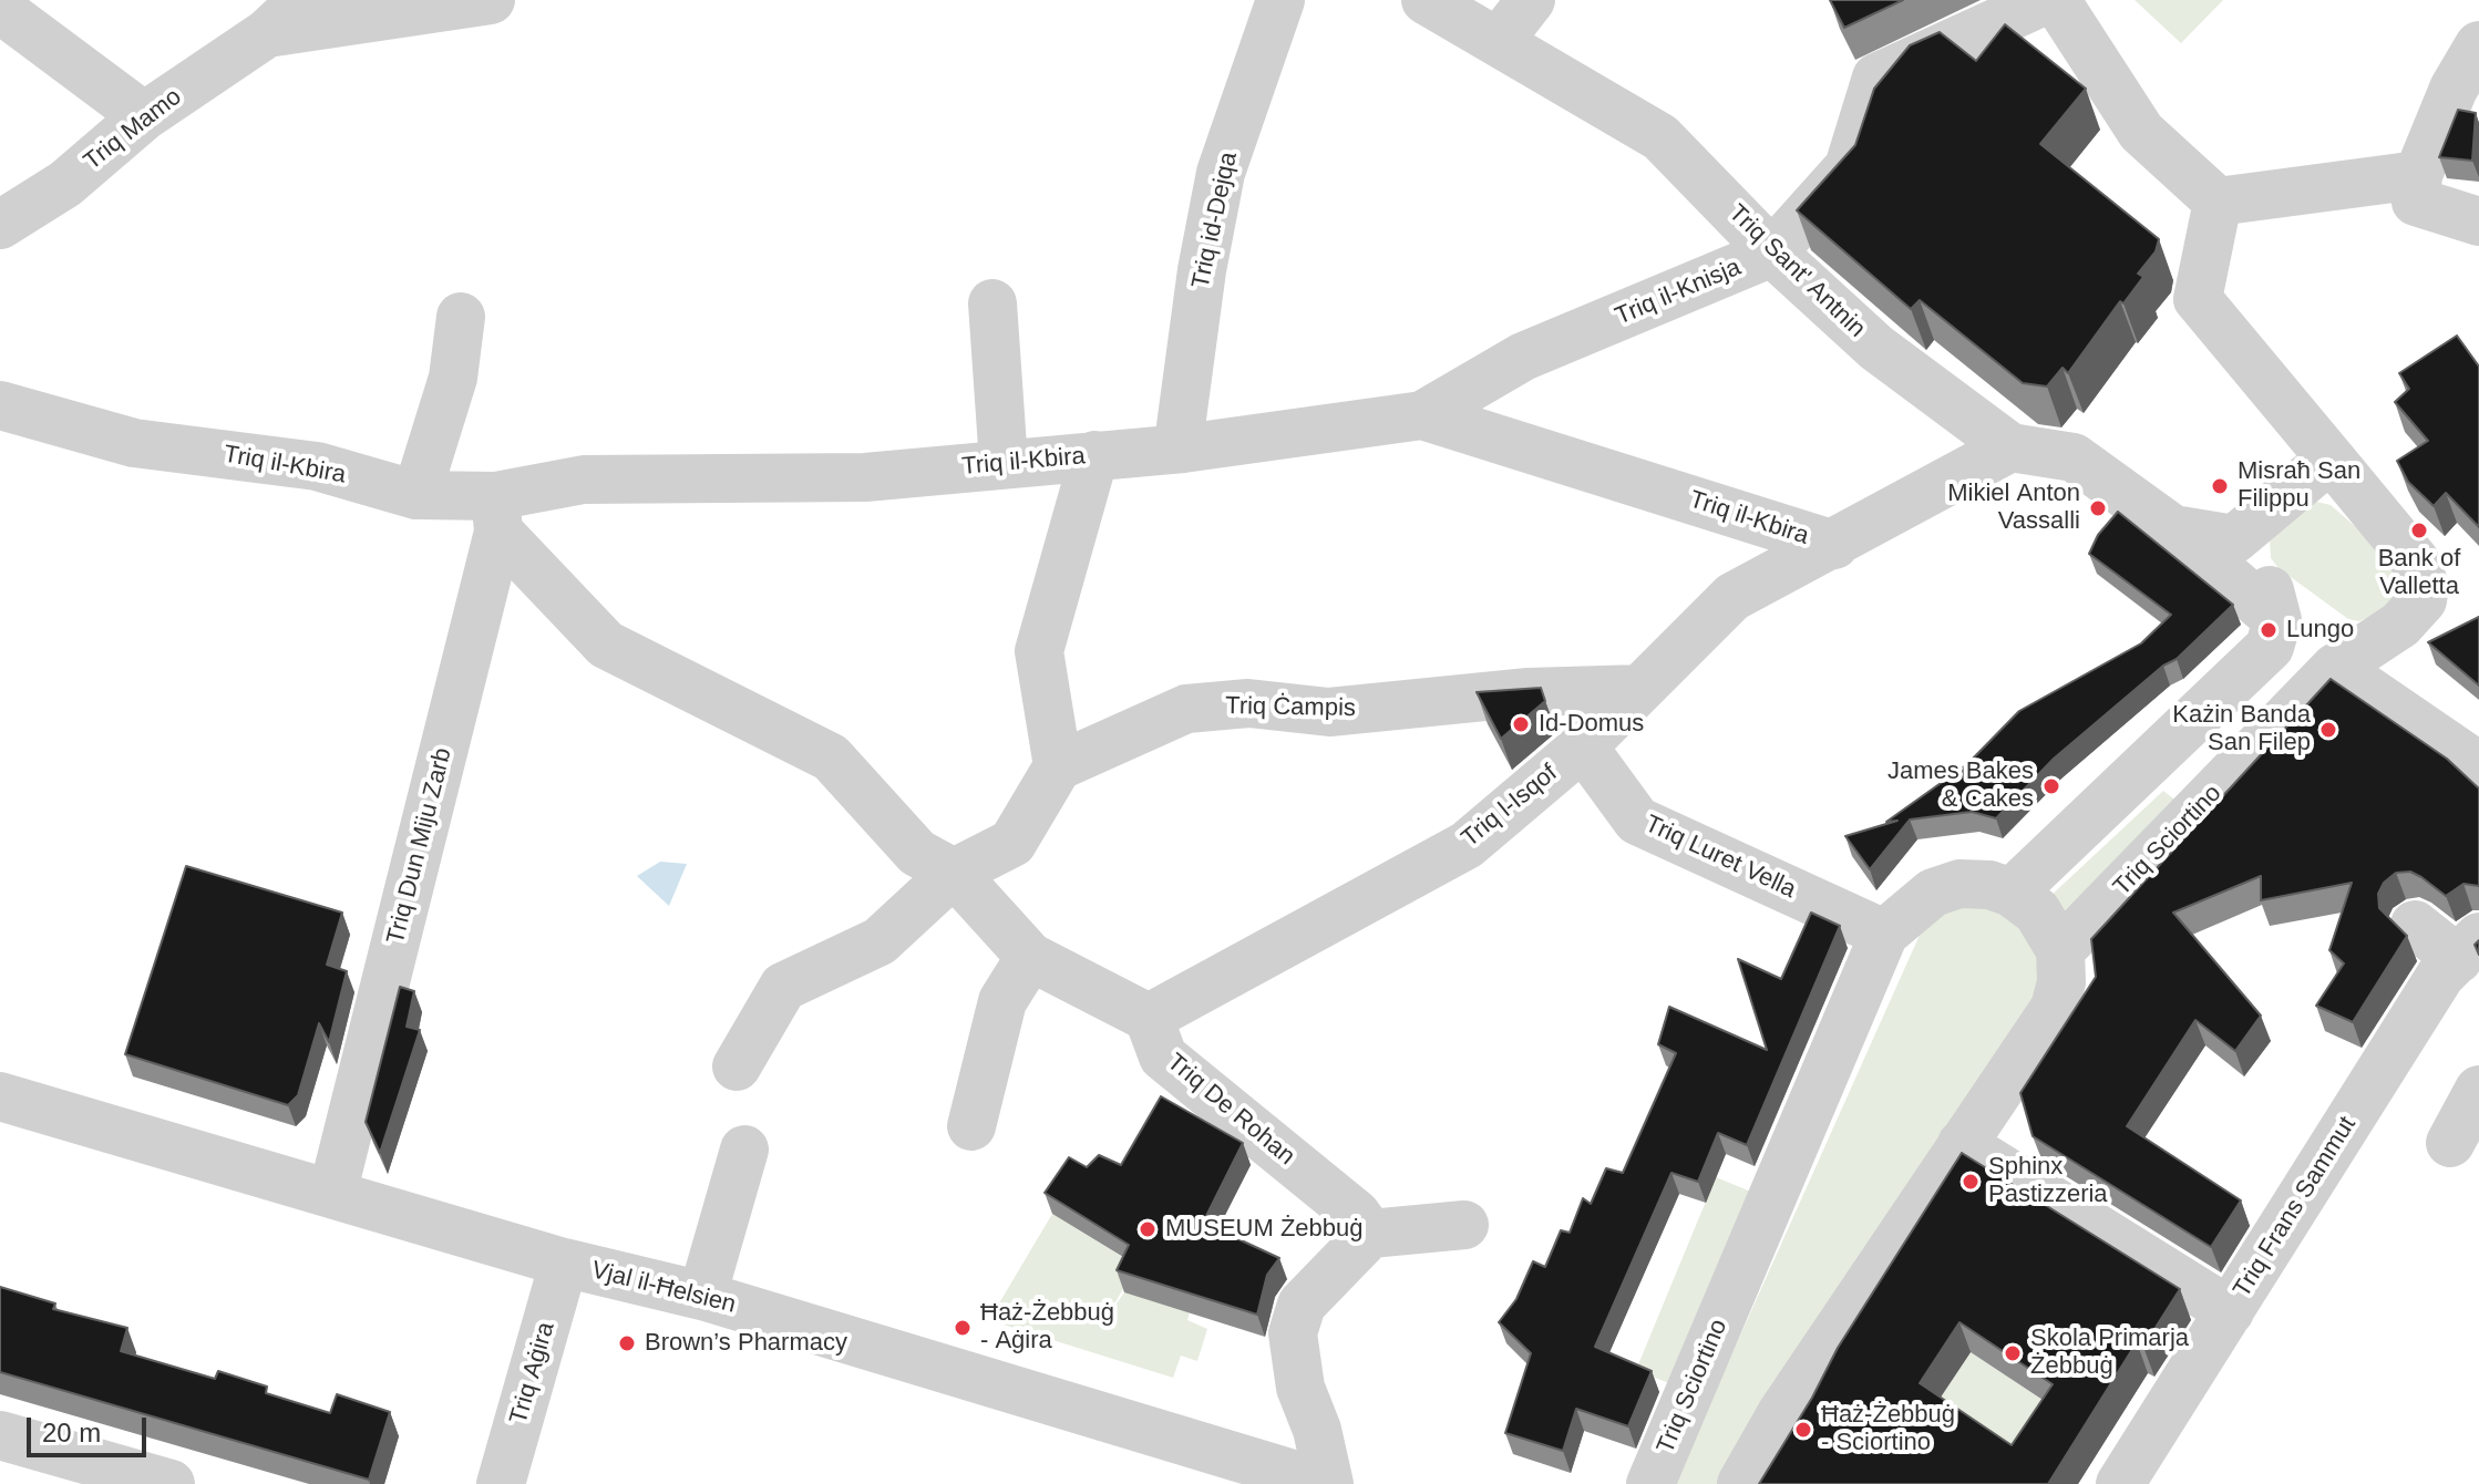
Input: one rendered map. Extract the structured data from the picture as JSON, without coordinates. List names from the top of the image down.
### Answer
{
  "streets": {
    "street": [
      "Triq Mamo",
      "Triq id-Dejqa",
      "Triq Sant' Antnin",
      "Triq il-Knisja",
      "Triq il-Kbira",
      "Triq Ċampis",
      "Triq l-Isqof",
      "Triq Sciortino",
      "Triq Dun Miju Zarb",
      "Triq Luret Vella",
      "Triq De Rohan",
      "Triq Frans Sammut",
      "Vjal il-Ħelsien",
      "Triq Aġira"
    ]
  },
  "crossings": [
    ["Triq id-Dejqa", "Triq il-Kbira"],
    ["Triq Sant' Antnin", "Triq il-Knisja"],
    ["Triq Sant' Antnin", "Triq il-Kbira"],
    ["Triq il-Knisja", "Triq il-Kbira"],
    ["Triq il-Kbira", "Triq l-Isqof"],
    ["Triq il-Kbira", "Triq Dun Miju Zarb"],
    ["Triq Ċampis", "Triq l-Isqof"],
    ["Triq l-Isqof", "Triq Luret Vella"],
    ["Triq l-Isqof", "Triq De Rohan"],
    ["Triq Sciortino", "Triq Luret Vella"],
    ["Triq Dun Miju Zarb", "Vjal il-Ħelsien"],
    ["Vjal il-Ħelsien", "Triq Aġira"]
  ],
  "places": [
    "Misraħ San Filippu",
    "Mikiel Anton Vassalli",
    "Bank of Valletta",
    "Lungo",
    "Id-Domus",
    "Każin Banda San Filep",
    "James Bakes & Cakes",
    "Sphinx Pastizzeria",
    "MUSEUM Żebbuġ",
    "Ħaż-Żebbuġ - Aġira",
    "Brown’s Pharmacy",
    "Skola Primarja Żebbuġ",
    "Ħaż-Żebbuġ - Sciortino"
  ],
  "scale_bar": "20 m"
}
